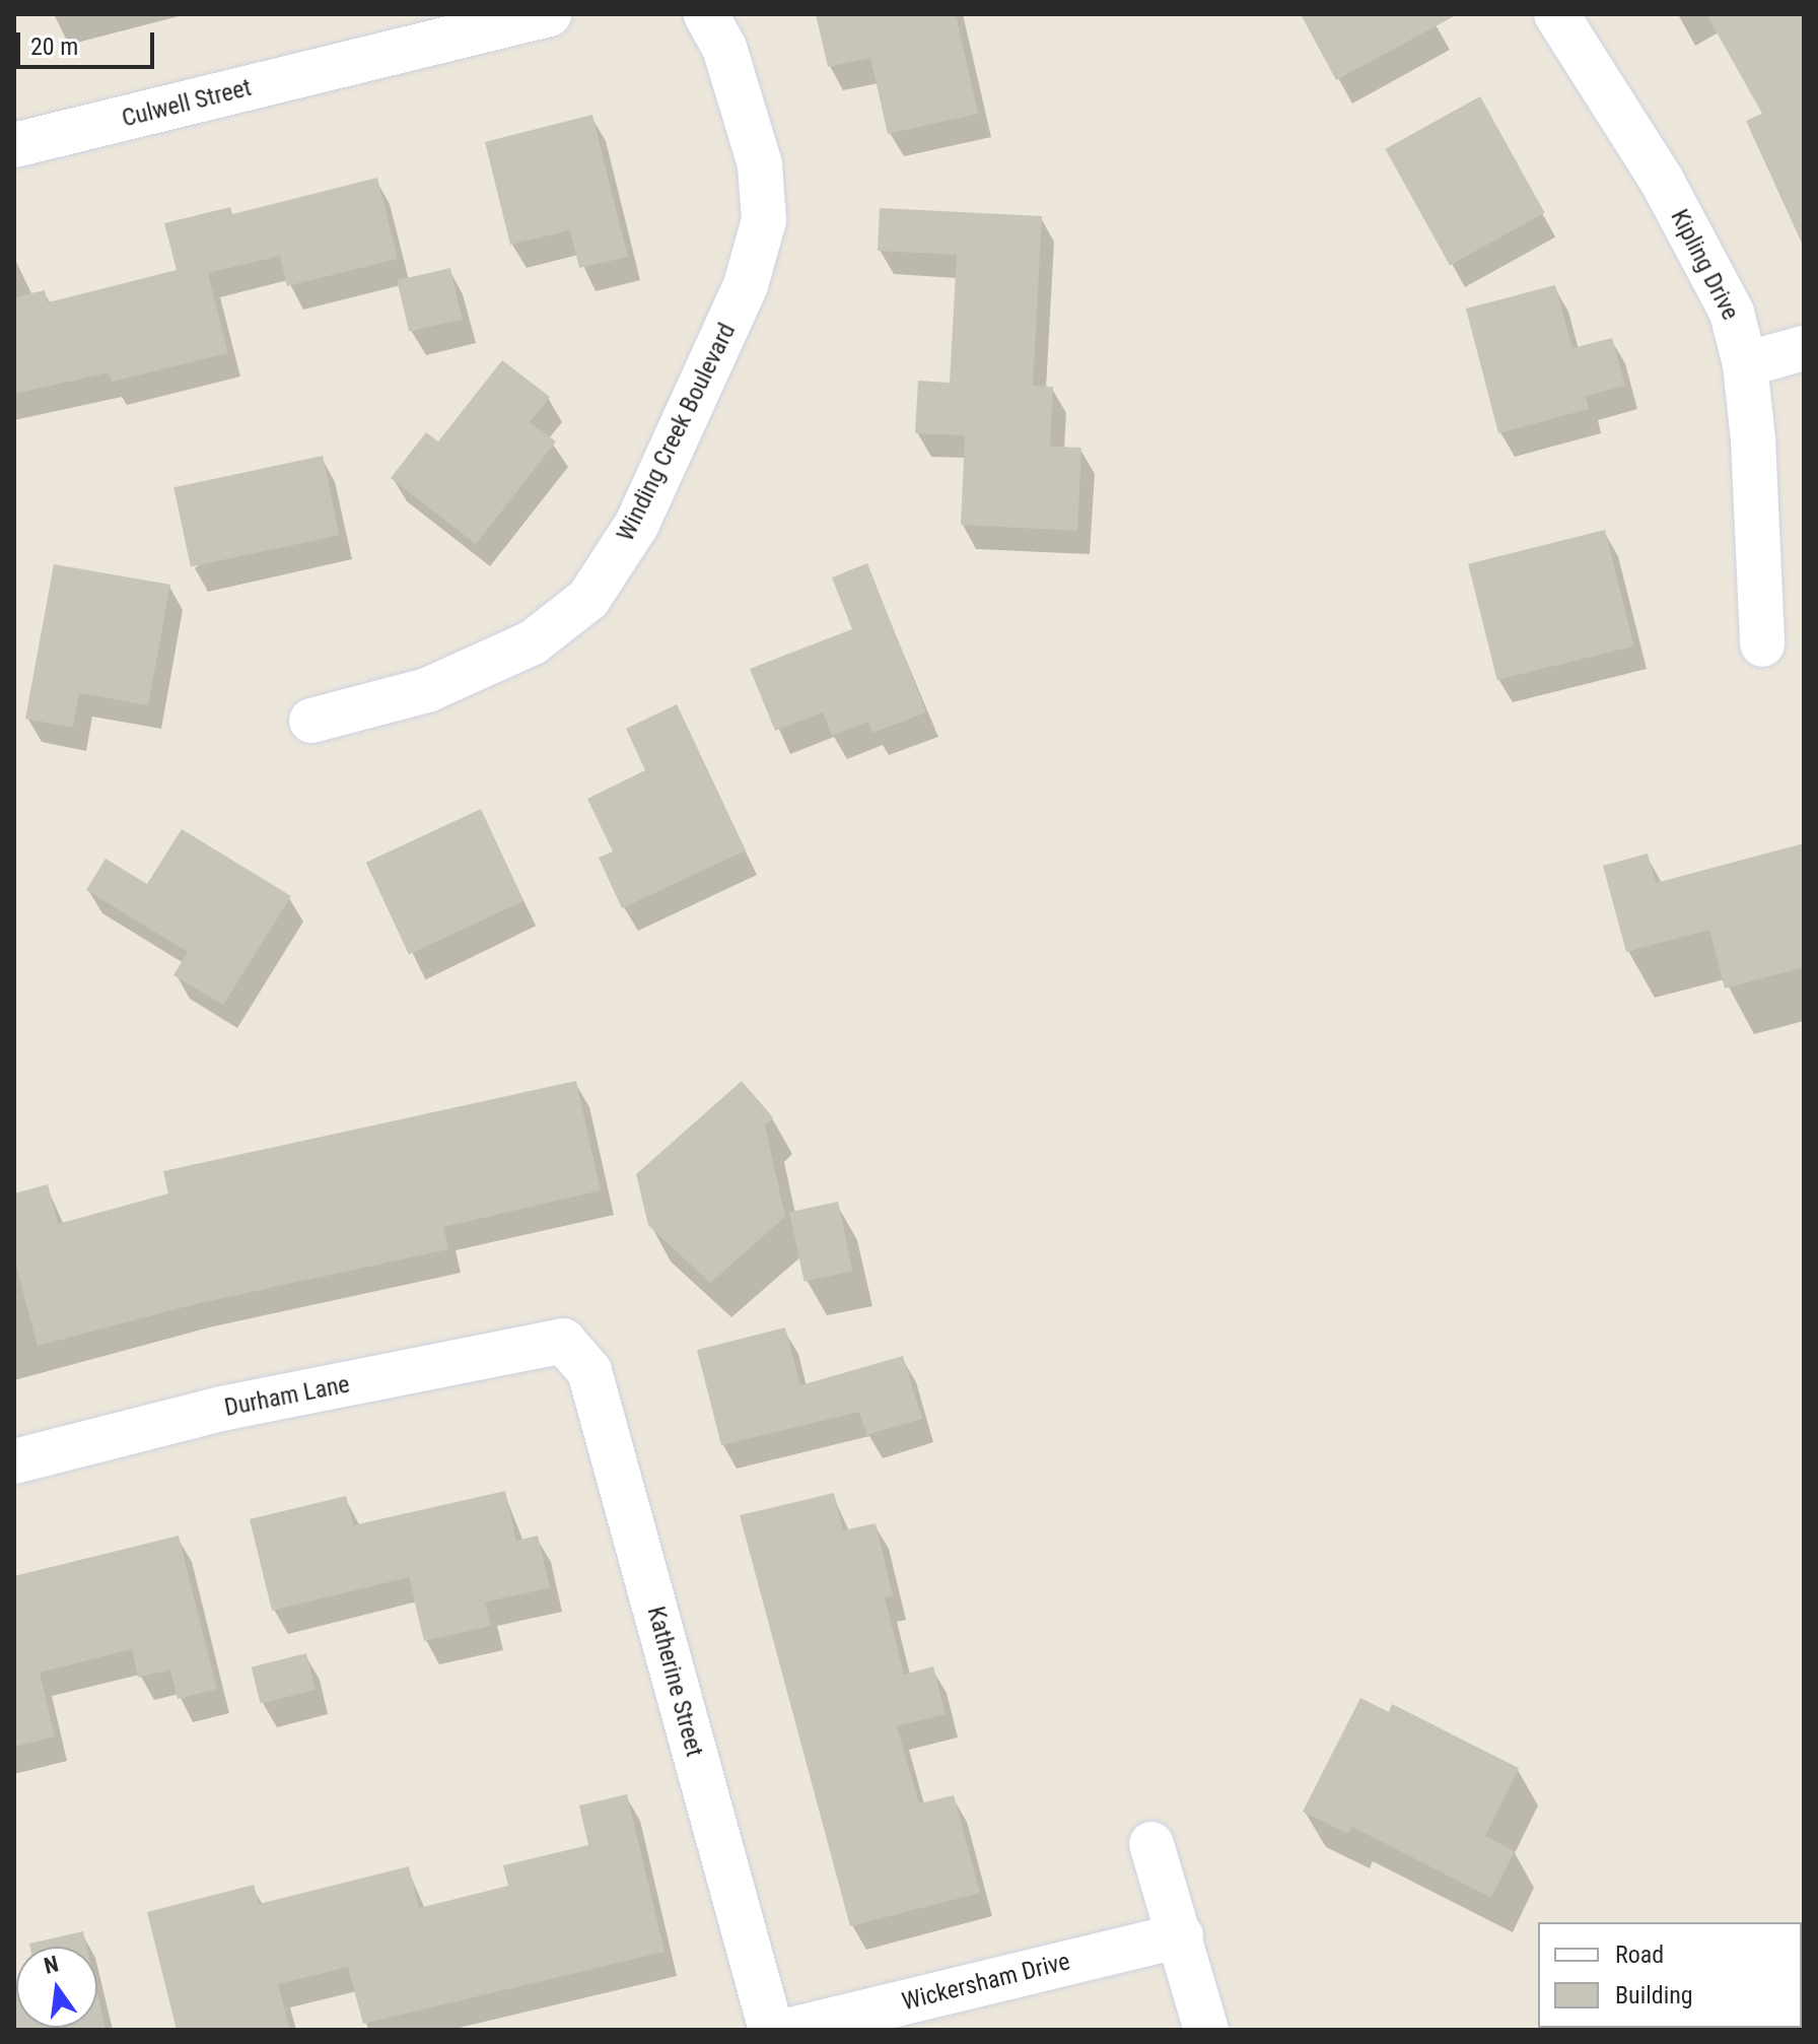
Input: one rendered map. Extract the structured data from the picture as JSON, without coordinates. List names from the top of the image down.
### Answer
{
  "streets": {
    "street": [
      "Culwell Street",
      "Kipling Drive",
      "Winding Creek Boulevard",
      "Durham Lane",
      "Katherine Street",
      "Wickersham Drive"
    ]
  },
  "crossings": [
    ["Durham Lane", "Katherine Street"]
  ],
  "legend": ["Road", "Building"],
  "scale_bar": "20 m",
  "north": "top"
}
